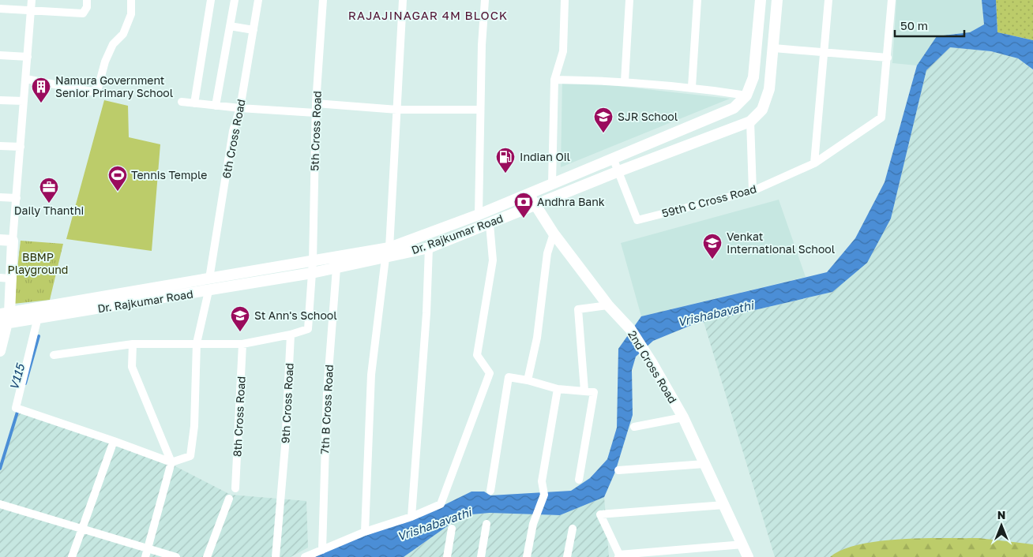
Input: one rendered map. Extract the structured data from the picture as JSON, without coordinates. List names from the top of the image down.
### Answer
{
  "streets": {
    "main road": ["Dr. Rajkumar Road", "2nd Cross Road"],
    "street": [
      "5th Cross Road",
      "6th Cross Road",
      "59th C Cross Road",
      "9th Cross Road",
      "7th B Cross Road",
      "8th Cross Road"
    ]
  },
  "crossings": [
    ["5th Cross Road", "Dr. Rajkumar Road"],
    ["6th Cross Road", "Dr. Rajkumar Road"],
    ["59th C Cross Road", "Dr. Rajkumar Road"],
    ["Dr. Rajkumar Road", "2nd Cross Road"],
    ["Dr. Rajkumar Road", "7th B Cross Road"]
  ],
  "districts": ["RAJAJINAGAR 4M BLOCK"],
  "water": ["Vrishabavathi", "V115"],
  "parks": ["BBMP Playground"],
  "places": {
    "building": ["Namura Government Senior Primary School"],
    "school or university": ["SJR School", "Venkat International School", "St Ann's School"],
    "fuel station": ["Indian Oil"],
    "sports": ["Tennis Temple"],
    "office": ["Daily Thanthi"],
    "bank": ["Andhra Bank"]
  },
  "scale_bar": "50 m",
  "north": "top"
}
